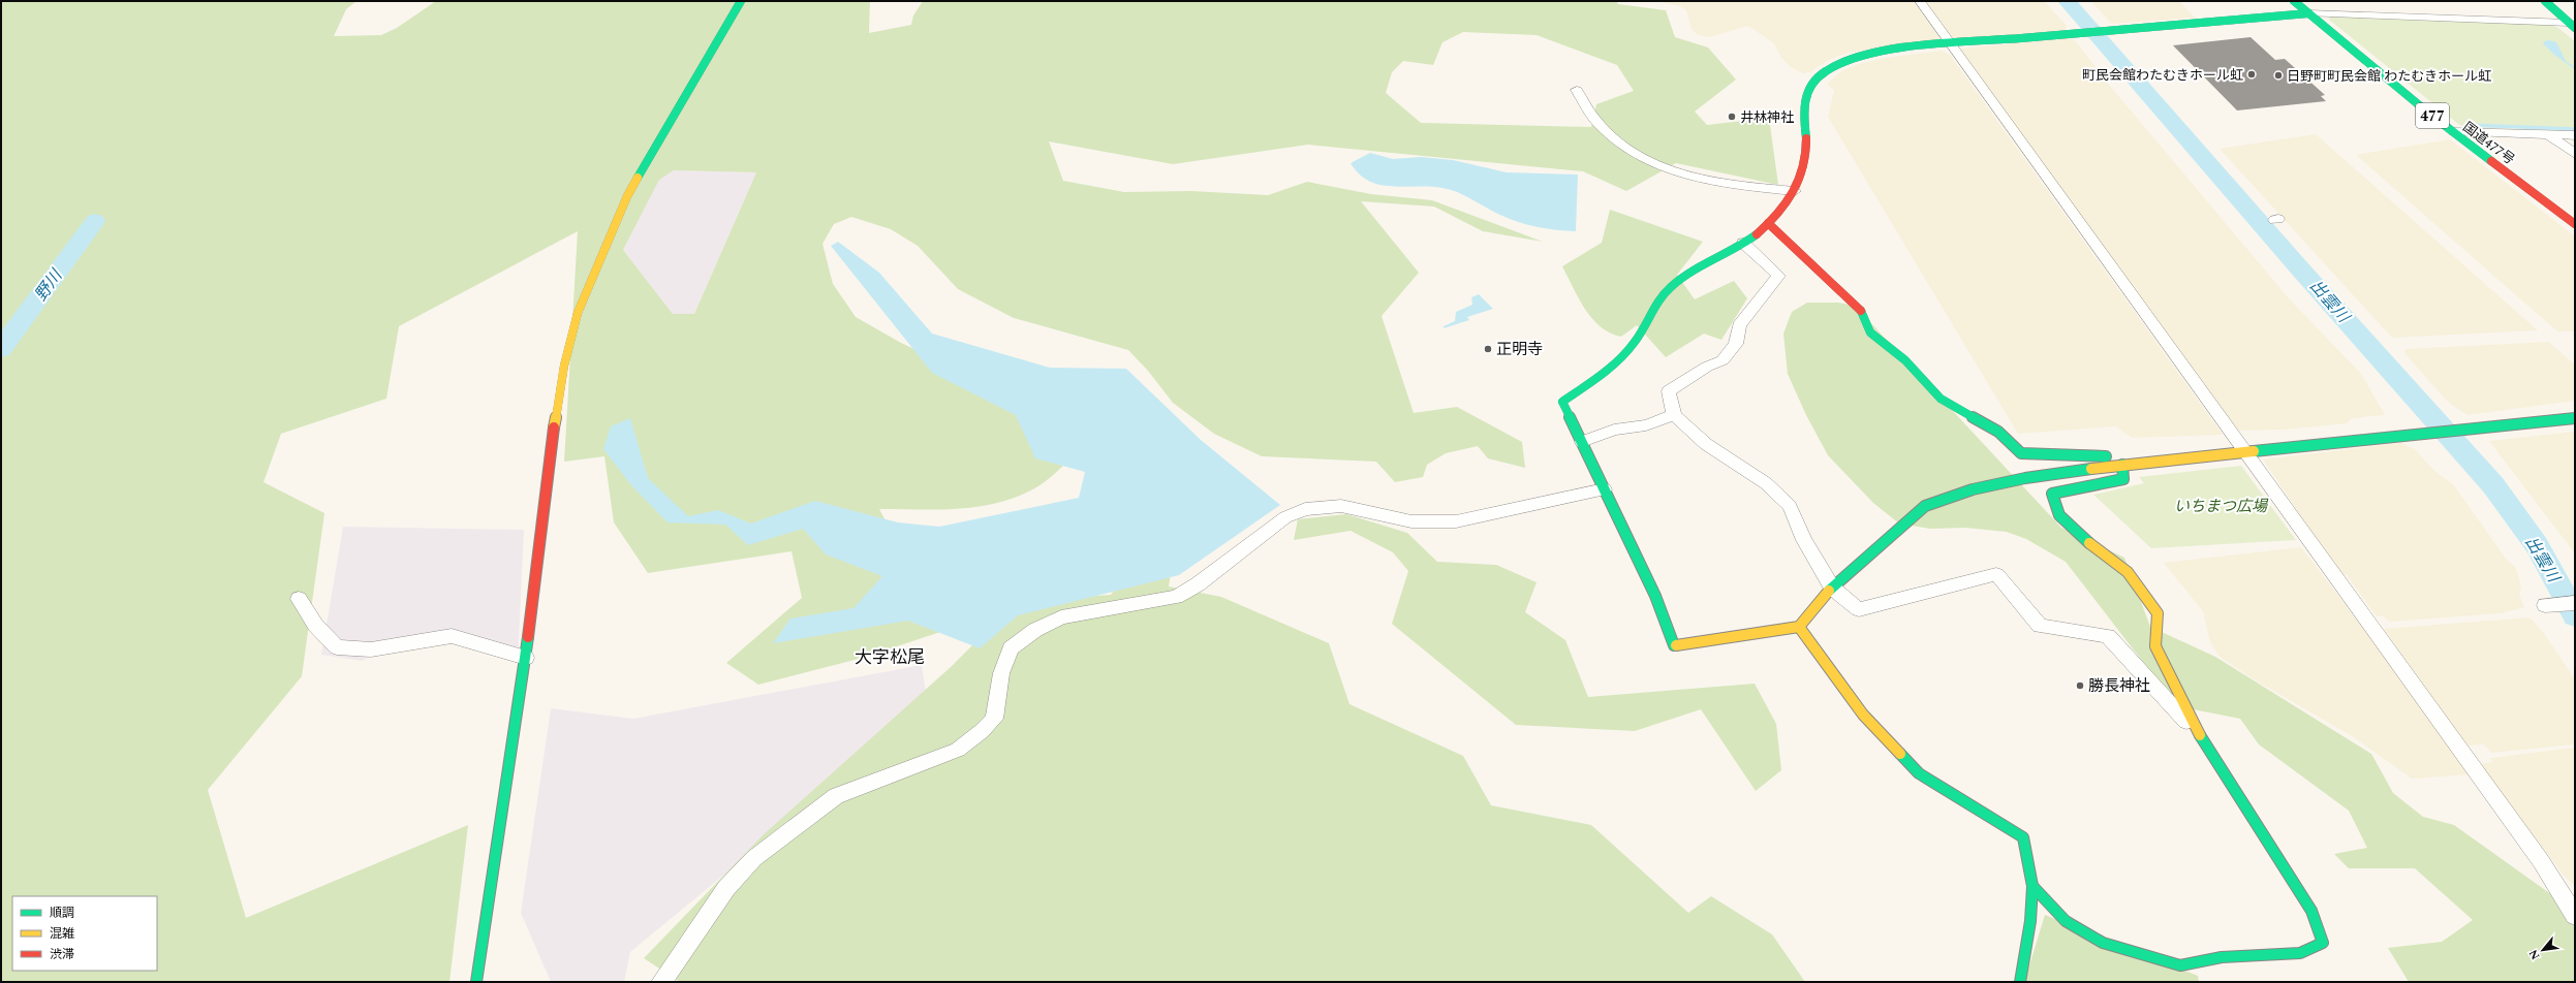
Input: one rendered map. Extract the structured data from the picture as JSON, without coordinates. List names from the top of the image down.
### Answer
{
  "streets": {
    "main road": ["477", "国道477号"]
  },
  "districts": ["大字松尾"],
  "water": ["野川", "出雲川"],
  "parks": ["いちまつ広場"],
  "places": [
    "町民会館わたむきホール虹",
    "日野町町民会館 わたむきホール虹",
    "井林神社",
    "正明寺",
    "勝長神社"
  ],
  "legend": ["順調", "混雑", "渋滞"],
  "north": "bottom left"
}
